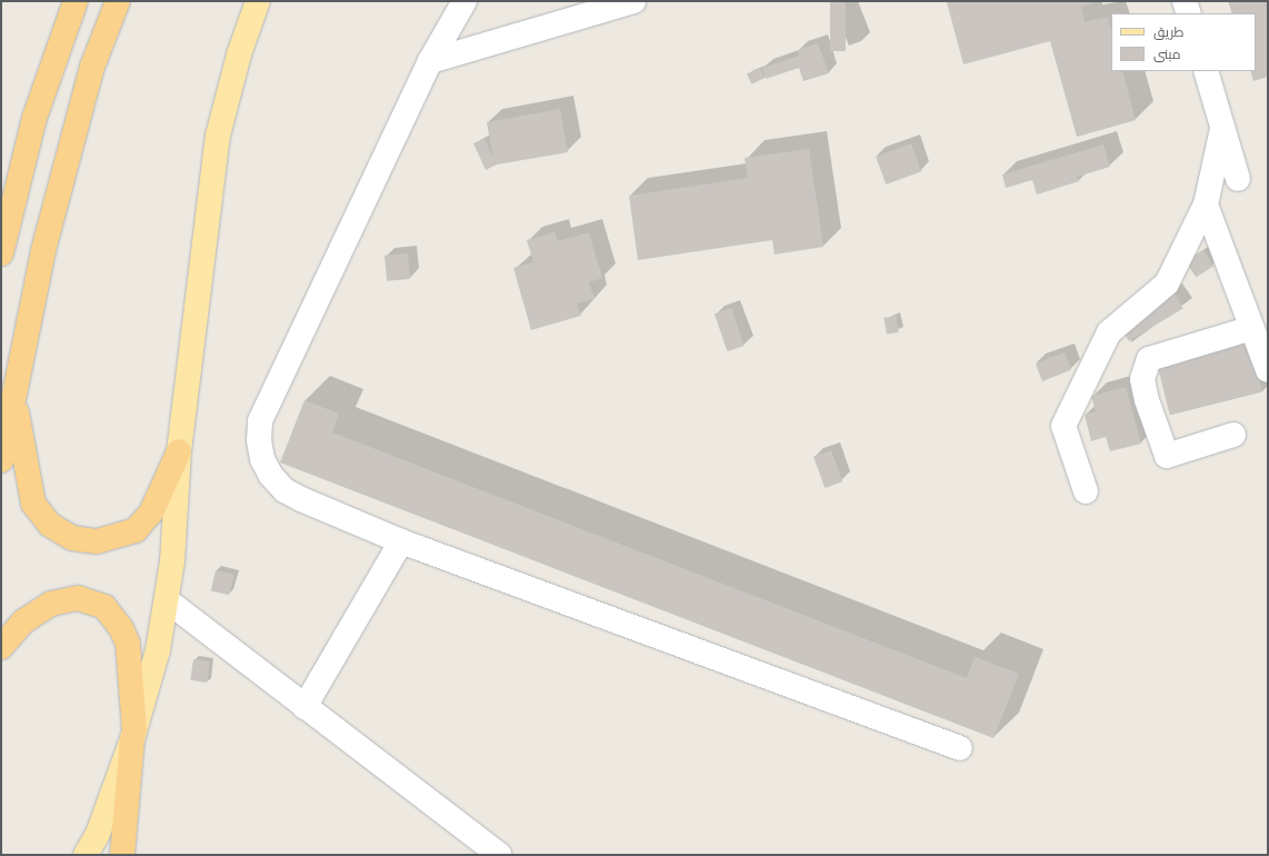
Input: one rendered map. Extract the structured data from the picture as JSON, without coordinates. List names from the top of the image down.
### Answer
{
  "legend": ["طريق", "مبنى"]
}
